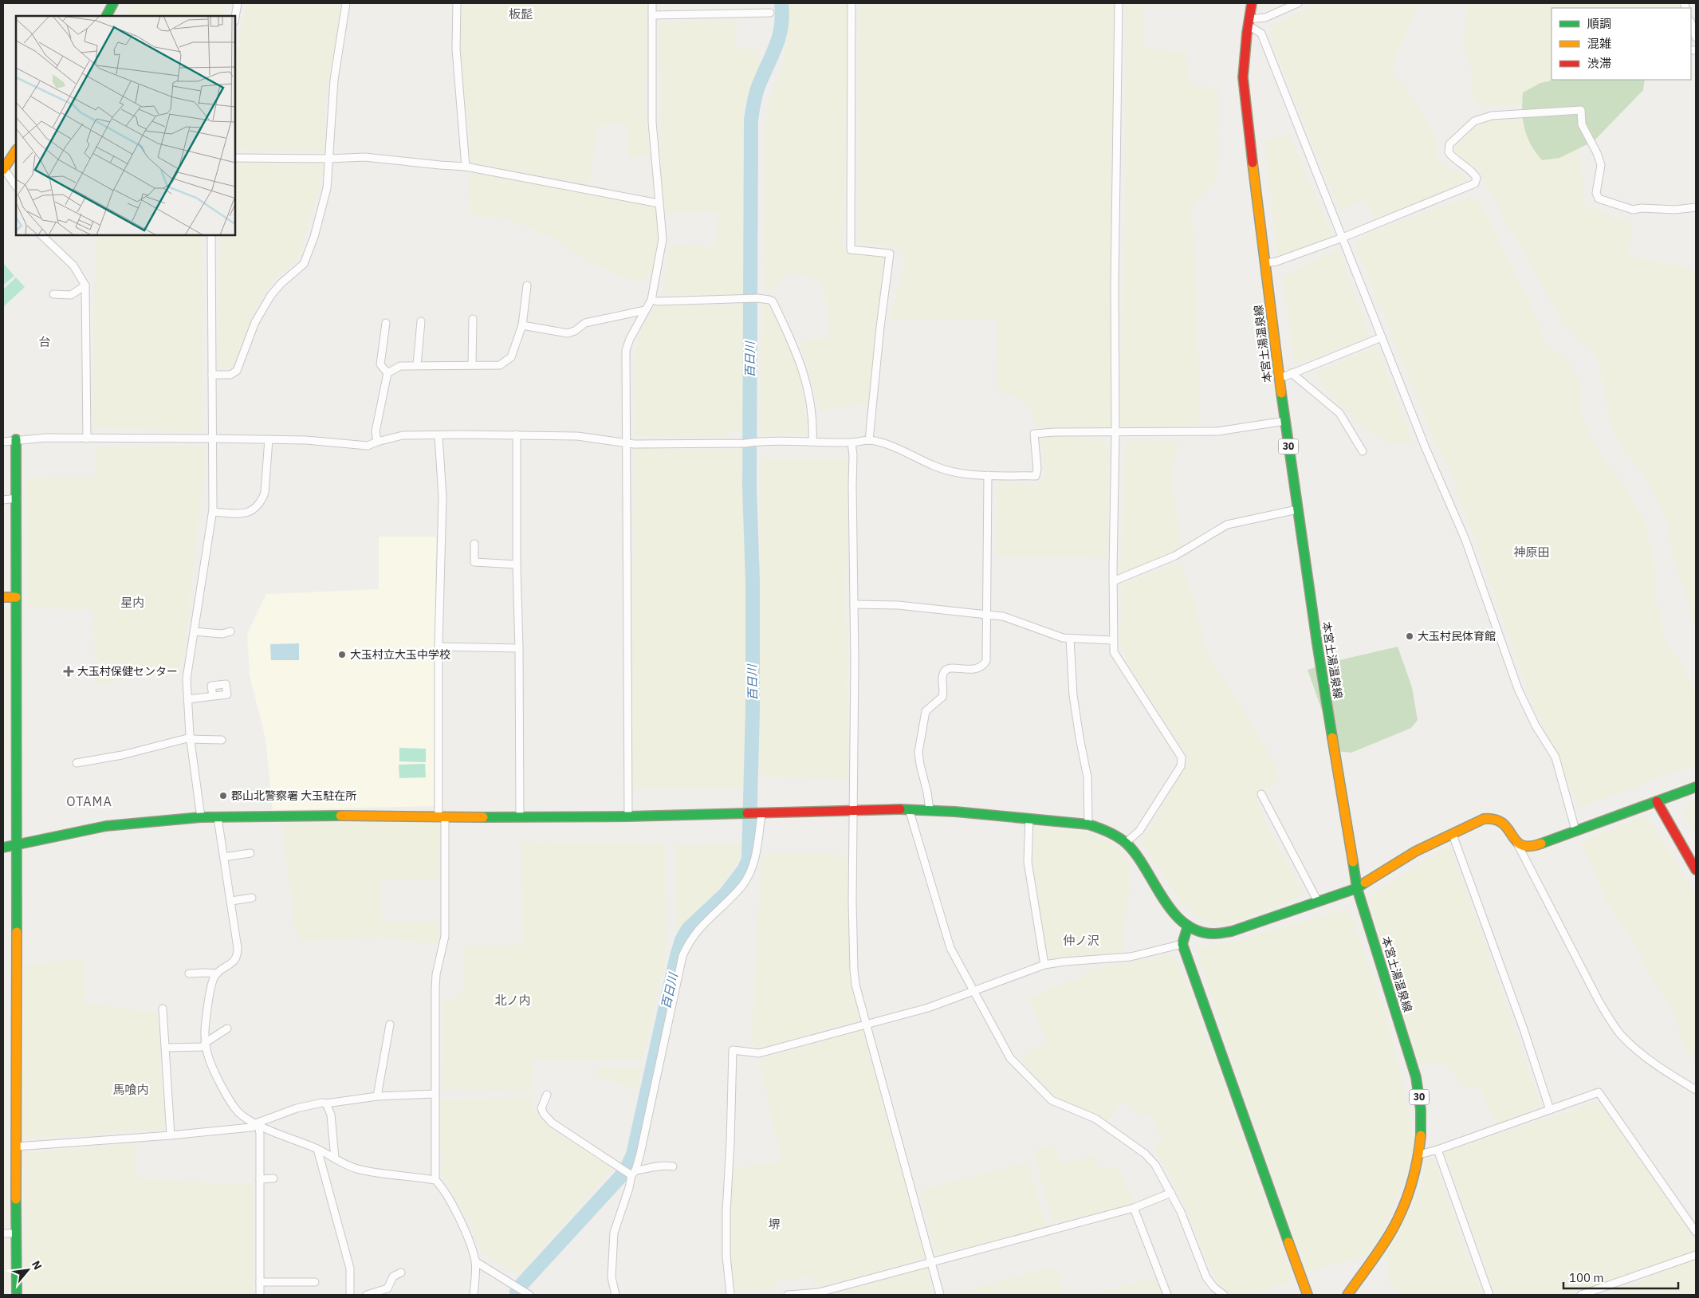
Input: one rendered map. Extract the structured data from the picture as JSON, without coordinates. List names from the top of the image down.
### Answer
{
  "streets": {
    "street": ["本宮土湯温泉線", "30"]
  },
  "districts": [
    "板髭",
    "台",
    "神原田",
    "星内",
    "OTAMA",
    "仲ノ沢",
    "北ノ内",
    "馬喰内",
    "堺"
  ],
  "water": ["百日川"],
  "places": {
    "other": ["大玉村民体育館", "大玉村立大玉中学校", "郡山北警察署 大玉駐在所"],
    "health": ["大玉村保健センター"]
  },
  "legend": ["順調", "混雑", "渋滞"],
  "scale_bar": "100 m",
  "north": "top right"
}
